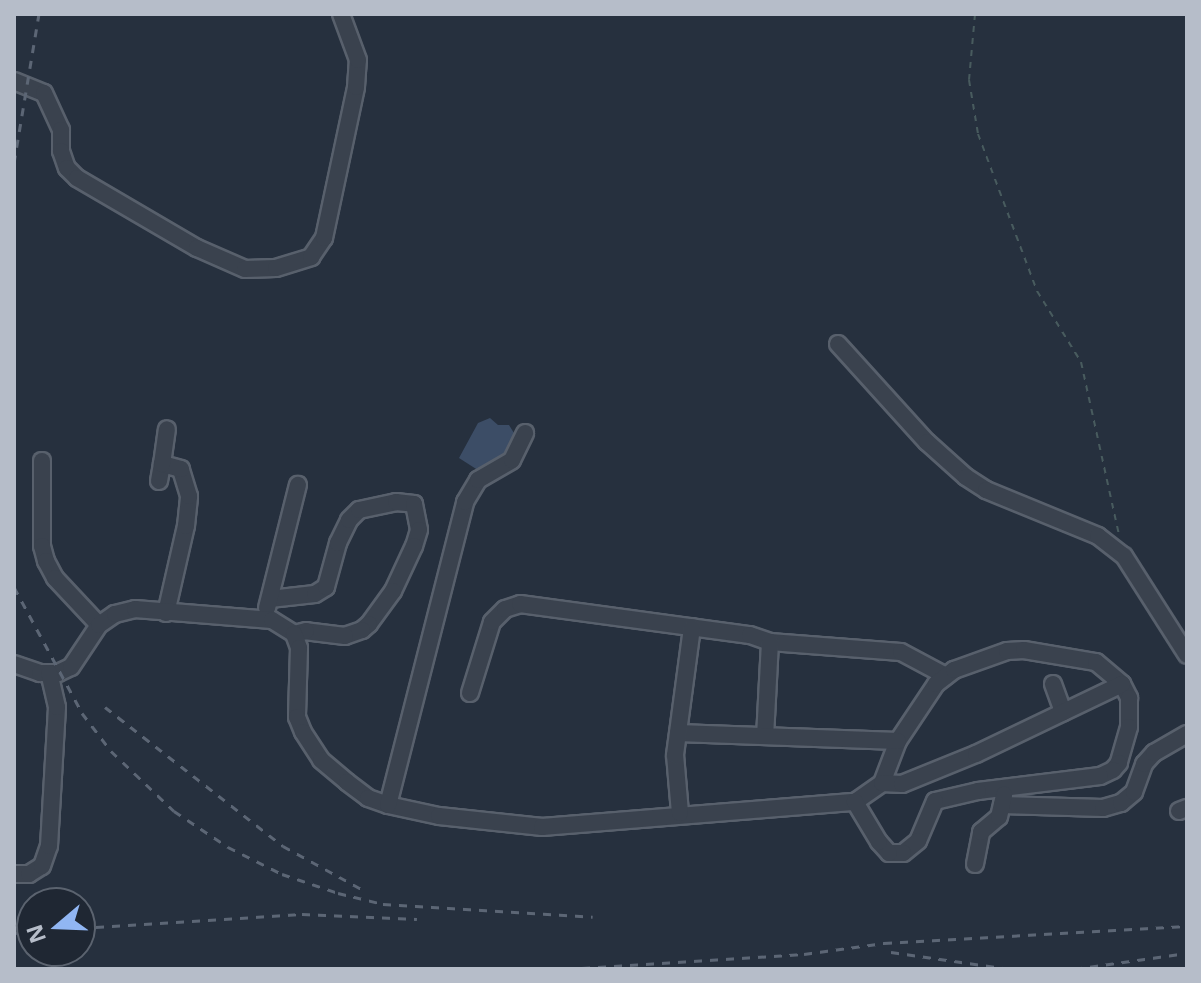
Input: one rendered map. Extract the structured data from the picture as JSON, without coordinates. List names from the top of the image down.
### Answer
{
  "north": "left"
}
